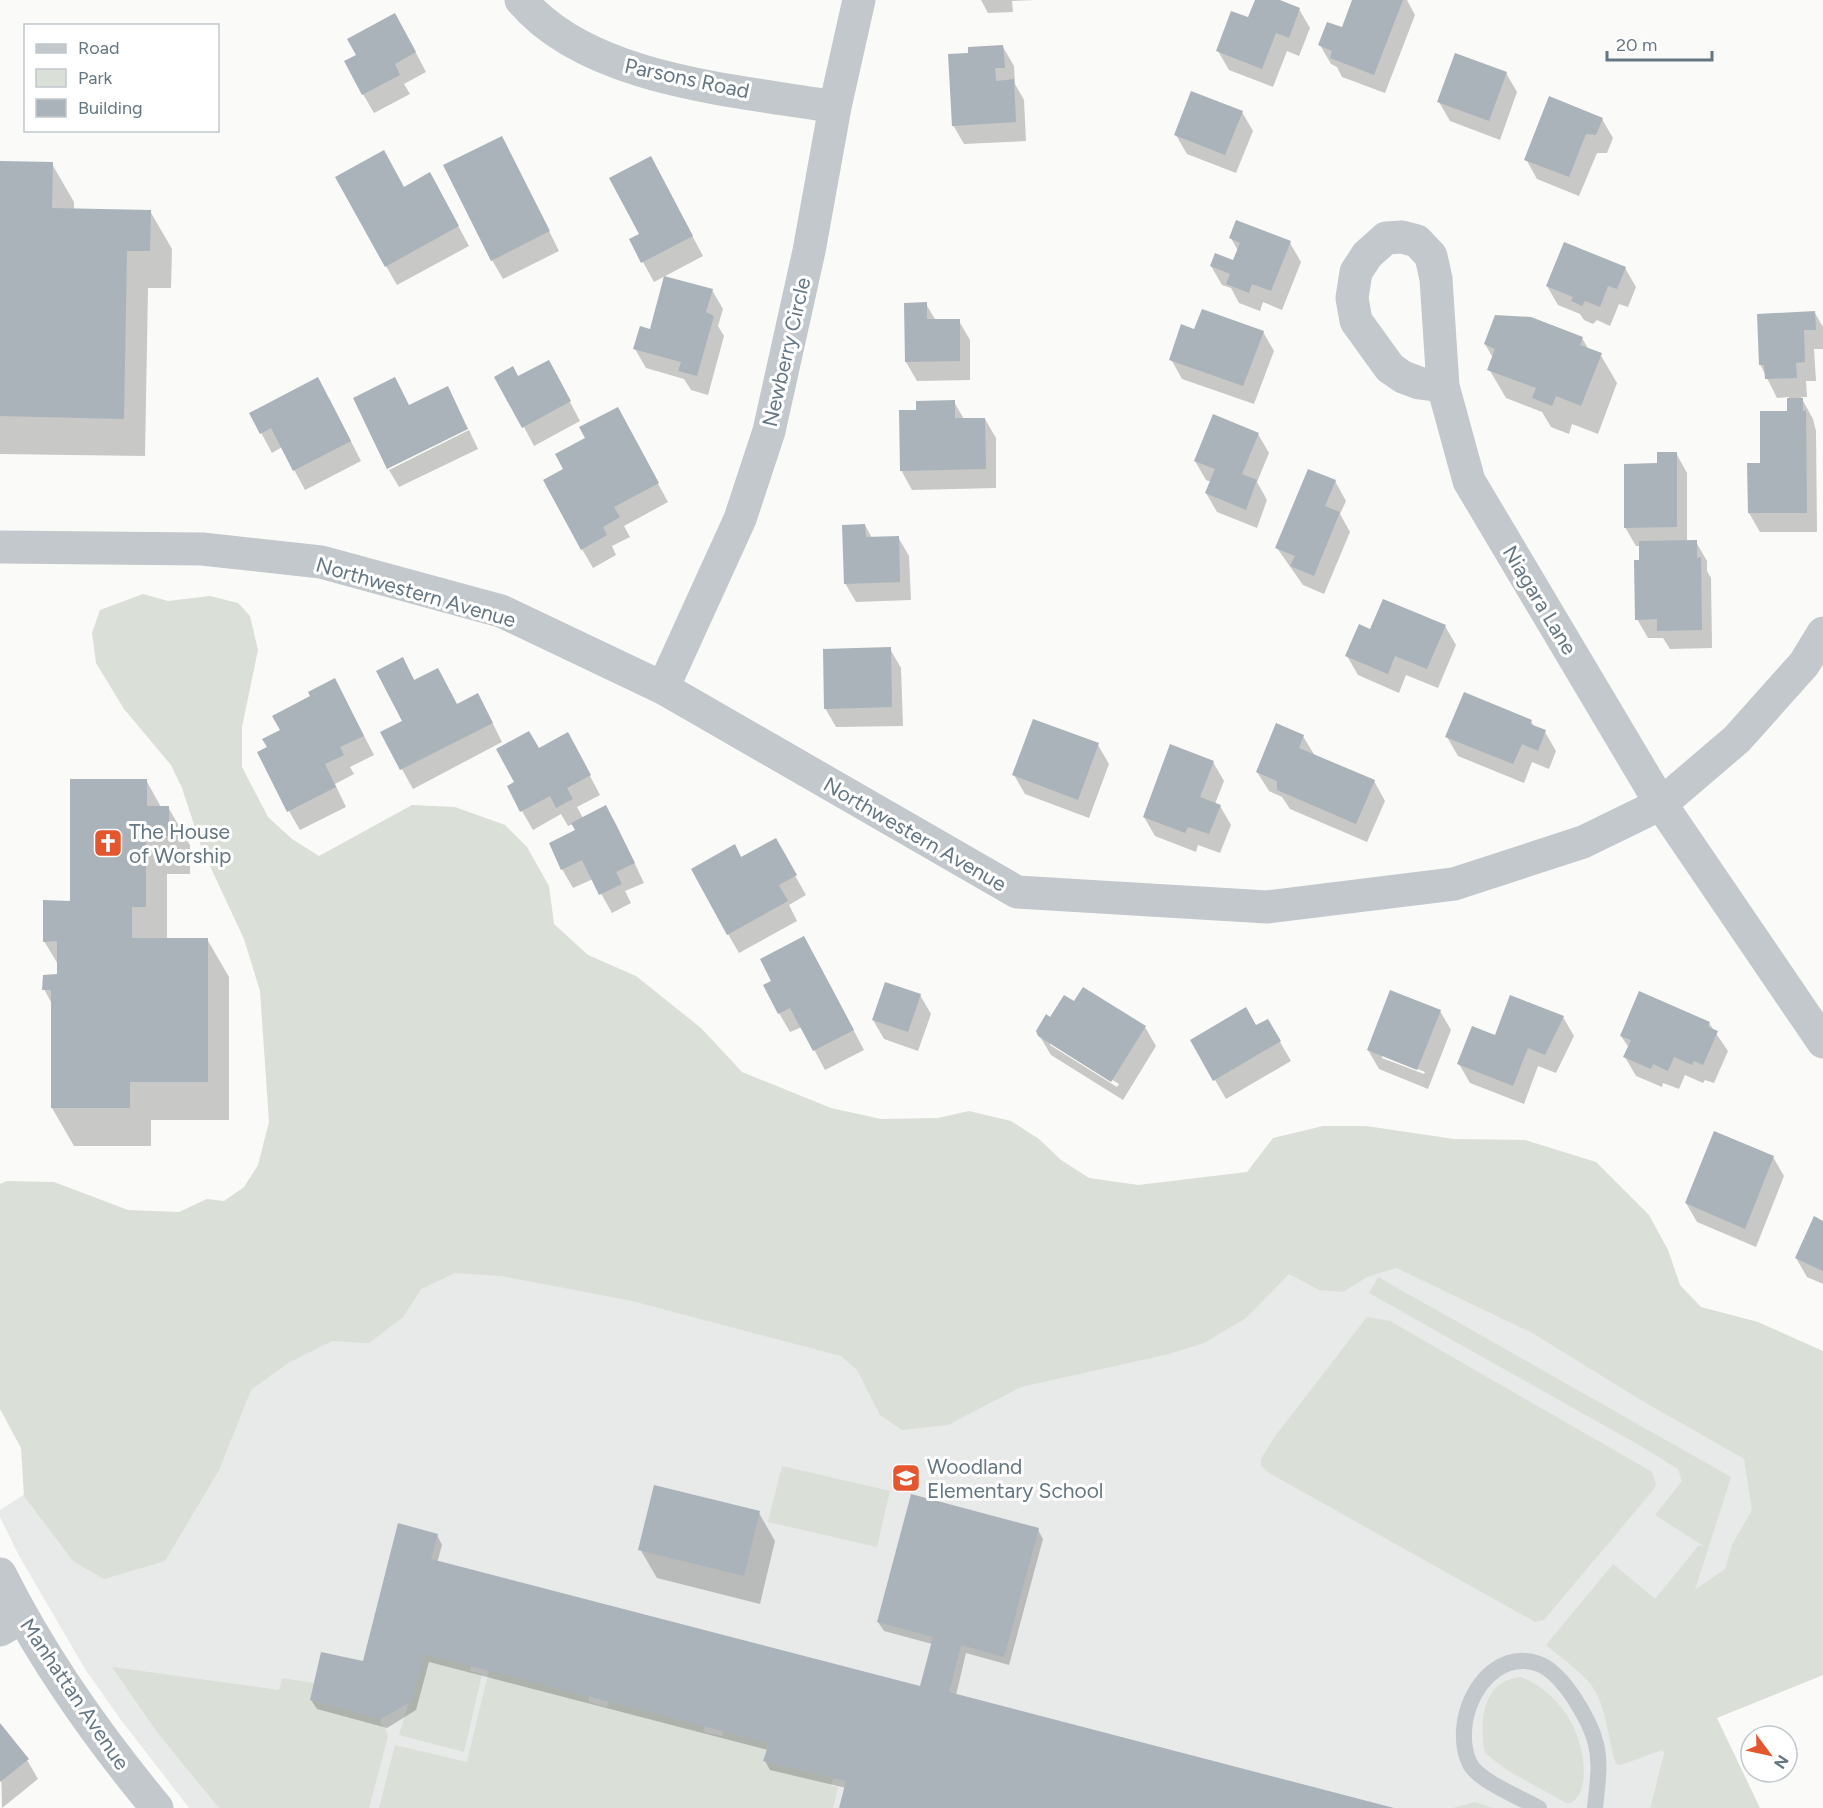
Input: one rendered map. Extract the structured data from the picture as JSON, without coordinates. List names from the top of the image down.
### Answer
{
  "streets": {
    "street": [
      "Parsons Road",
      "Newberry Circle",
      "Northwestern Avenue",
      "Niagara Lane",
      "Manhattan Avenue"
    ]
  },
  "crossings": [
    ["Parsons Road", "Newberry Circle"],
    ["Newberry Circle", "Northwestern Avenue"],
    ["Northwestern Avenue", "Niagara Lane"]
  ],
  "places": {
    "church": ["The House of Worship"],
    "school or university": ["Woodland Elementary School"]
  },
  "legend": ["Road", "Park", "Building"],
  "scale_bar": "20 m",
  "north": "bottom right"
}
